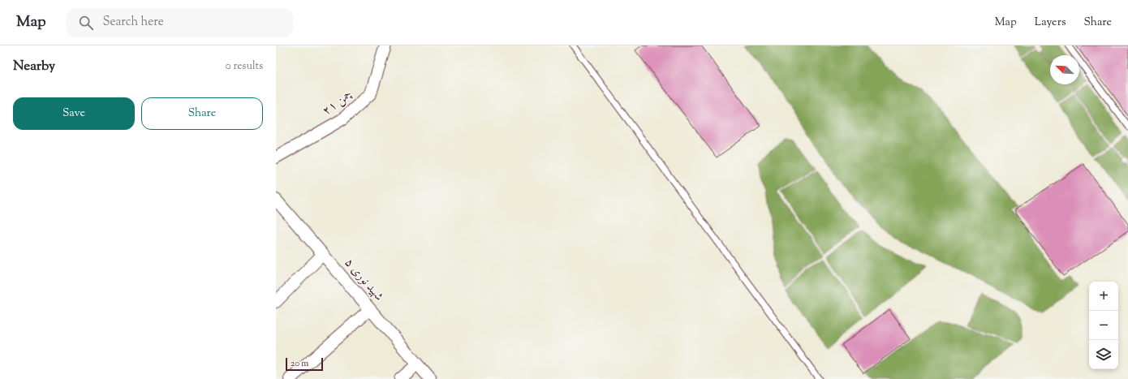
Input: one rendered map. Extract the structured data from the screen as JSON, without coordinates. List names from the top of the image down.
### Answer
{
  "streets": {
    "street": ["چمن ۲۱", "شهید نوری ۵"]
  },
  "scale_bar": "20 m",
  "north": "top left",
  "page": {
    "header": "Map",
    "search": "Search here",
    "nav": ["Map", "Layers", "Share"],
    "heading": ["Nearby", "0 results"],
    "buttons": ["Save", "Share"],
    "map_buttons": ["+", "−"],
    "scale": "20 m"
  }
}
